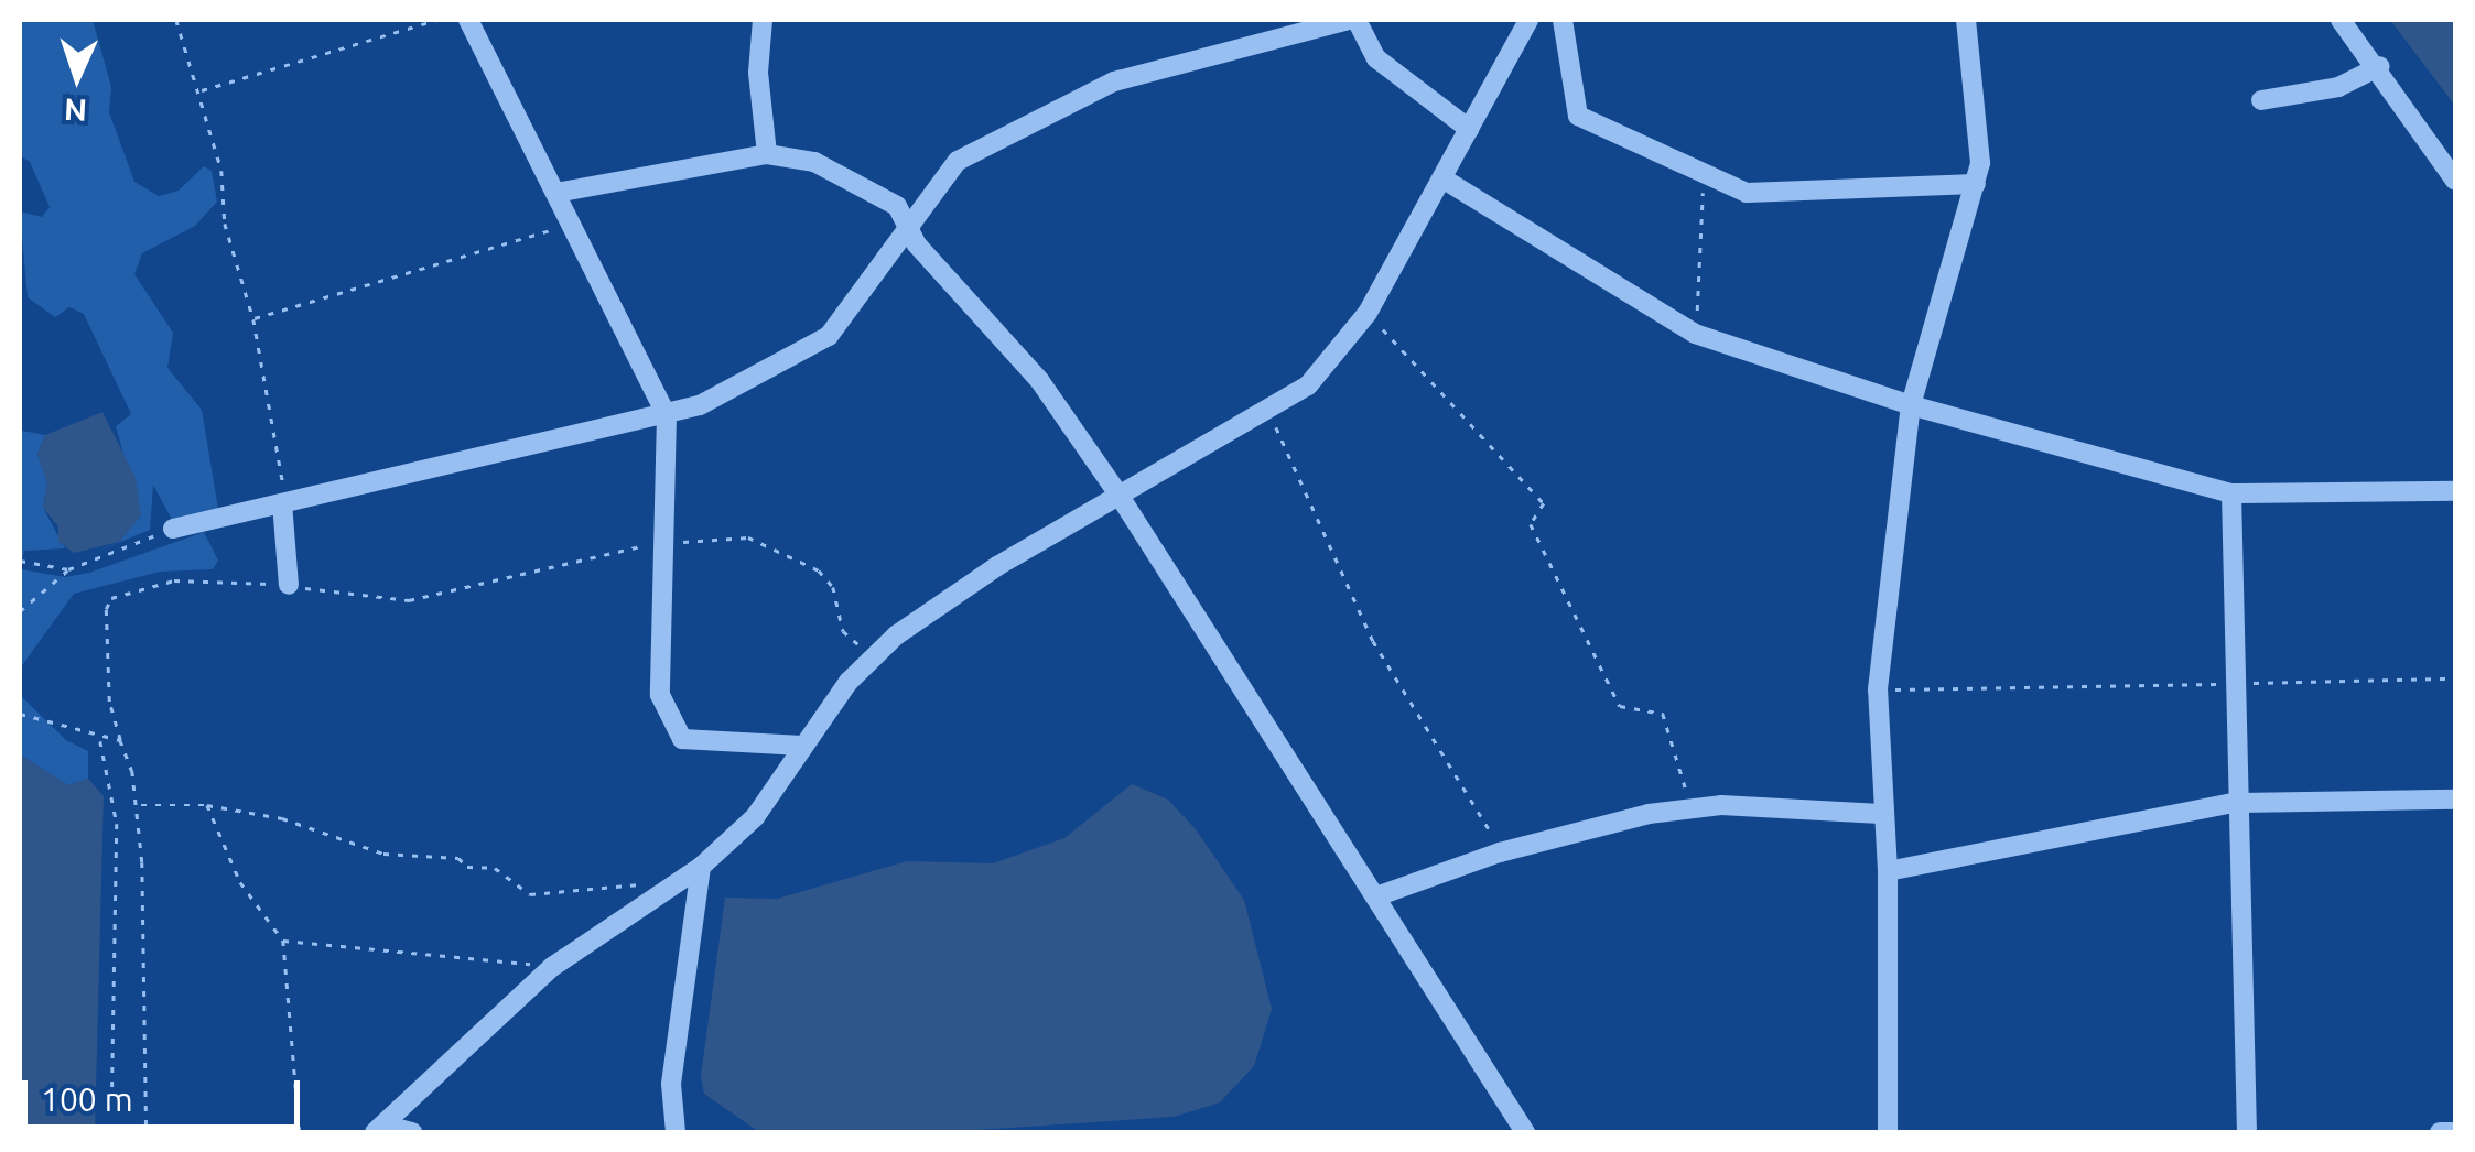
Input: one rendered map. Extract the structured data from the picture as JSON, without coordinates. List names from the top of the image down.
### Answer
{
  "scale_bar": "100 m",
  "north": "bottom"
}
